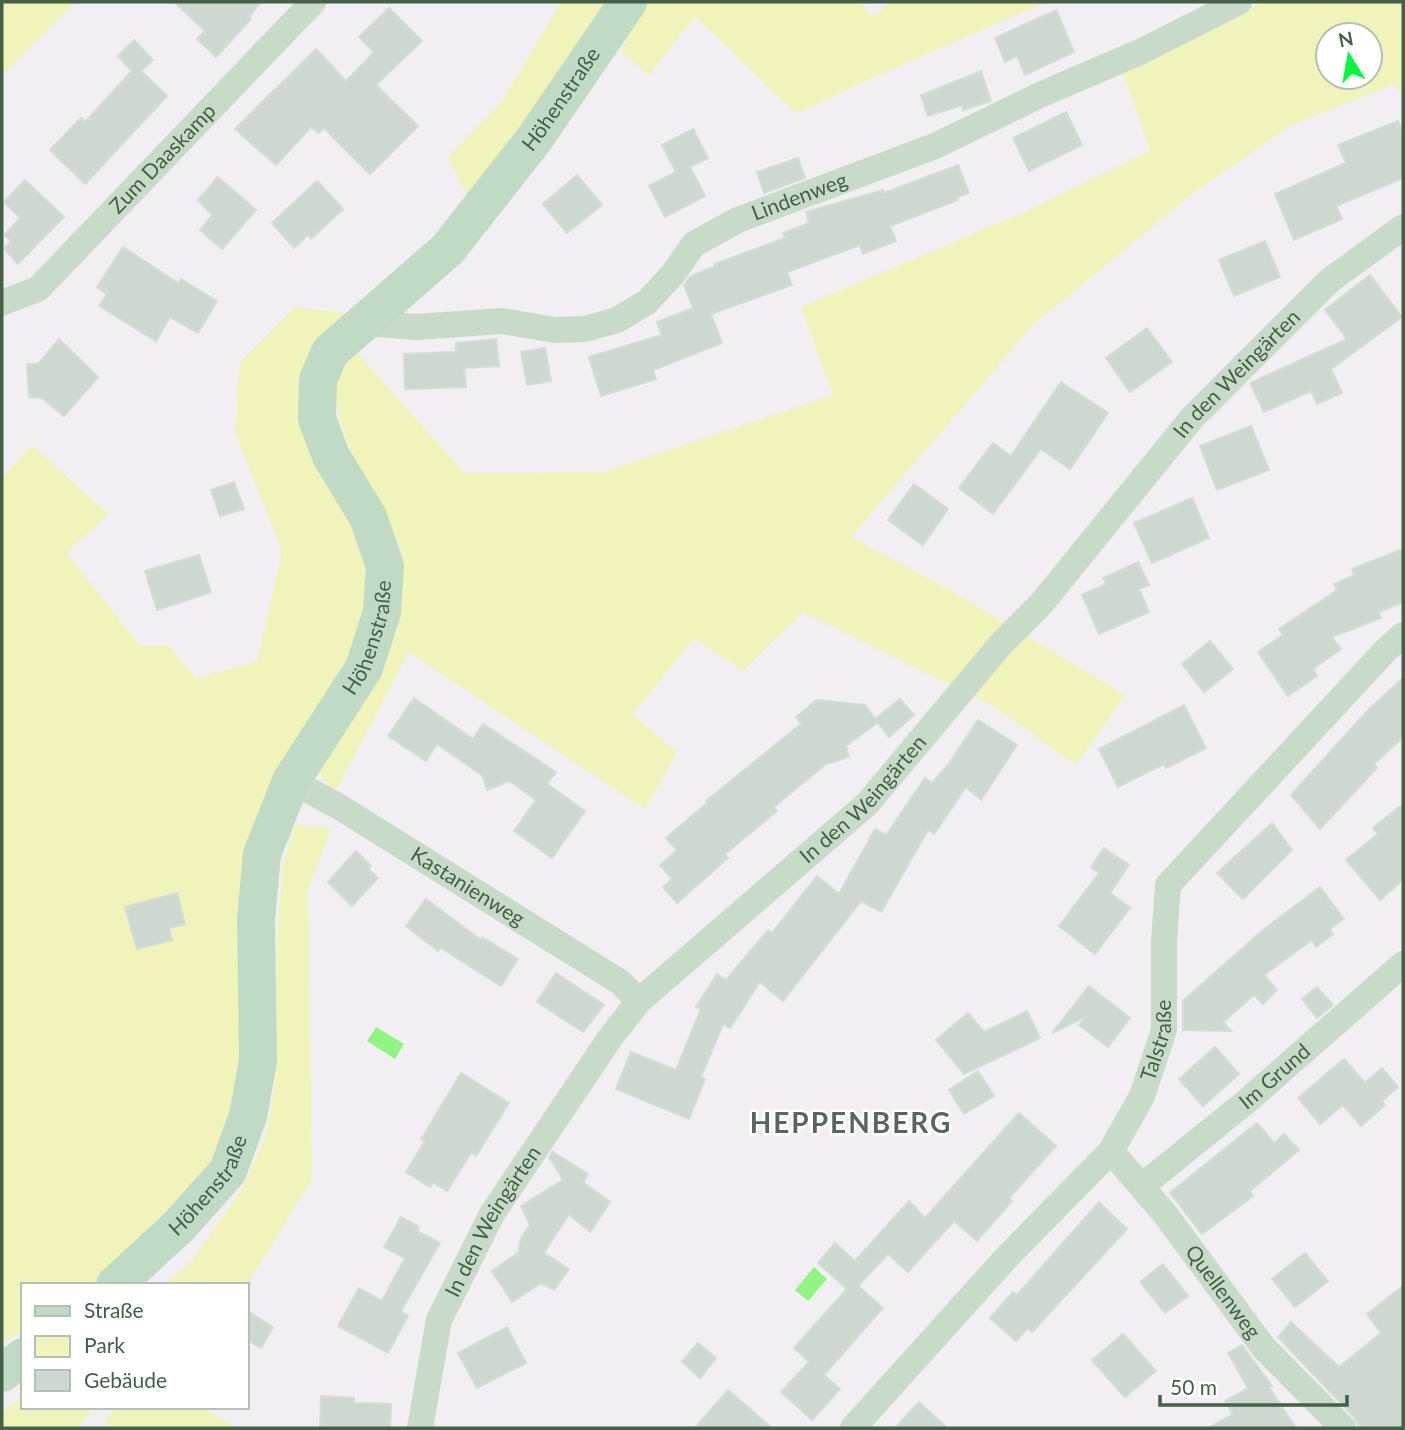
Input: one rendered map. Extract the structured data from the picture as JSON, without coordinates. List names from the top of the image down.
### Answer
{
  "streets": {
    "main road": ["Höhenstraße"],
    "street": [
      "Zum Daaskamp",
      "Lindenweg",
      "In den Weingärten",
      "Kastanienweg",
      "Talstraße",
      "Im Grund",
      "Quellenweg"
    ]
  },
  "crossings": [
    ["Höhenstraße", "Lindenweg"],
    ["Höhenstraße", "Kastanienweg"],
    ["In den Weingärten", "Kastanienweg"],
    ["Talstraße", "Quellenweg"],
    ["Im Grund", "Quellenweg"]
  ],
  "districts": ["HEPPENBERG"],
  "legend": ["Straße", "Park", "Gebäude"],
  "scale_bar": "50 m",
  "north": "top"
}
